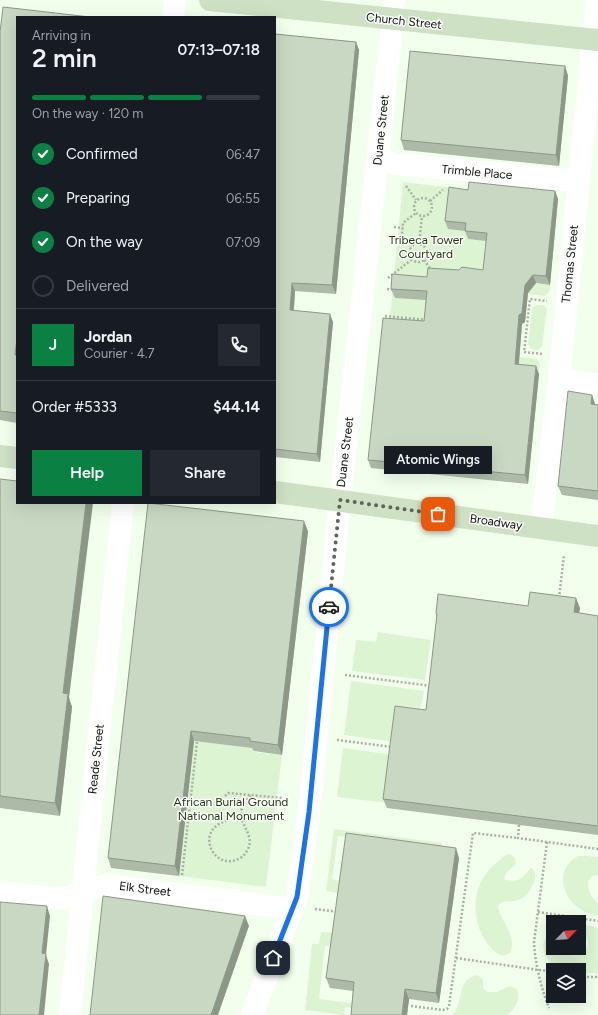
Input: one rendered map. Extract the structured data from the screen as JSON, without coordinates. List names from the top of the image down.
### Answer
{
  "streets": {
    "main road": ["Church Street", "Broadway"],
    "street": [
      "Duane Street",
      "Trimble Place",
      "Thomas Street",
      "Reade Street",
      "Elk Street"
    ]
  },
  "crossings": [
    ["Church Street", "Duane Street"],
    ["Church Street", "Thomas Street"],
    ["Duane Street", "Trimble Place"],
    ["Duane Street", "Broadway"],
    ["Duane Street", "Elk Street"],
    ["Trimble Place", "Thomas Street"],
    ["Thomas Street", "Broadway"],
    ["Reade Street", "Elk Street"]
  ],
  "parks": ["Tribeca Tower Courtyard", "African Burial Ground National Monument"],
  "places": ["Atomic Wings"],
  "north": "top right",
  "page": {
    "heading": ["2 min", "Arriving in", "07:13–07:18"],
    "panel": [
      "Jordan",
      "Courier · 4.7",
      "Order #5333",
      "$44.14"
    ],
    "bar": "On the way · 120 m",
    "list": [
      ["Confirmed", "06:47"],
      ["Preparing", "06:55"],
      ["On the way", "07:09"],
      "Delivered"
    ],
    "round": "J",
    "buttons": ["Help", "Share"],
    "bubble": "Atomic Wings"
  }
}
